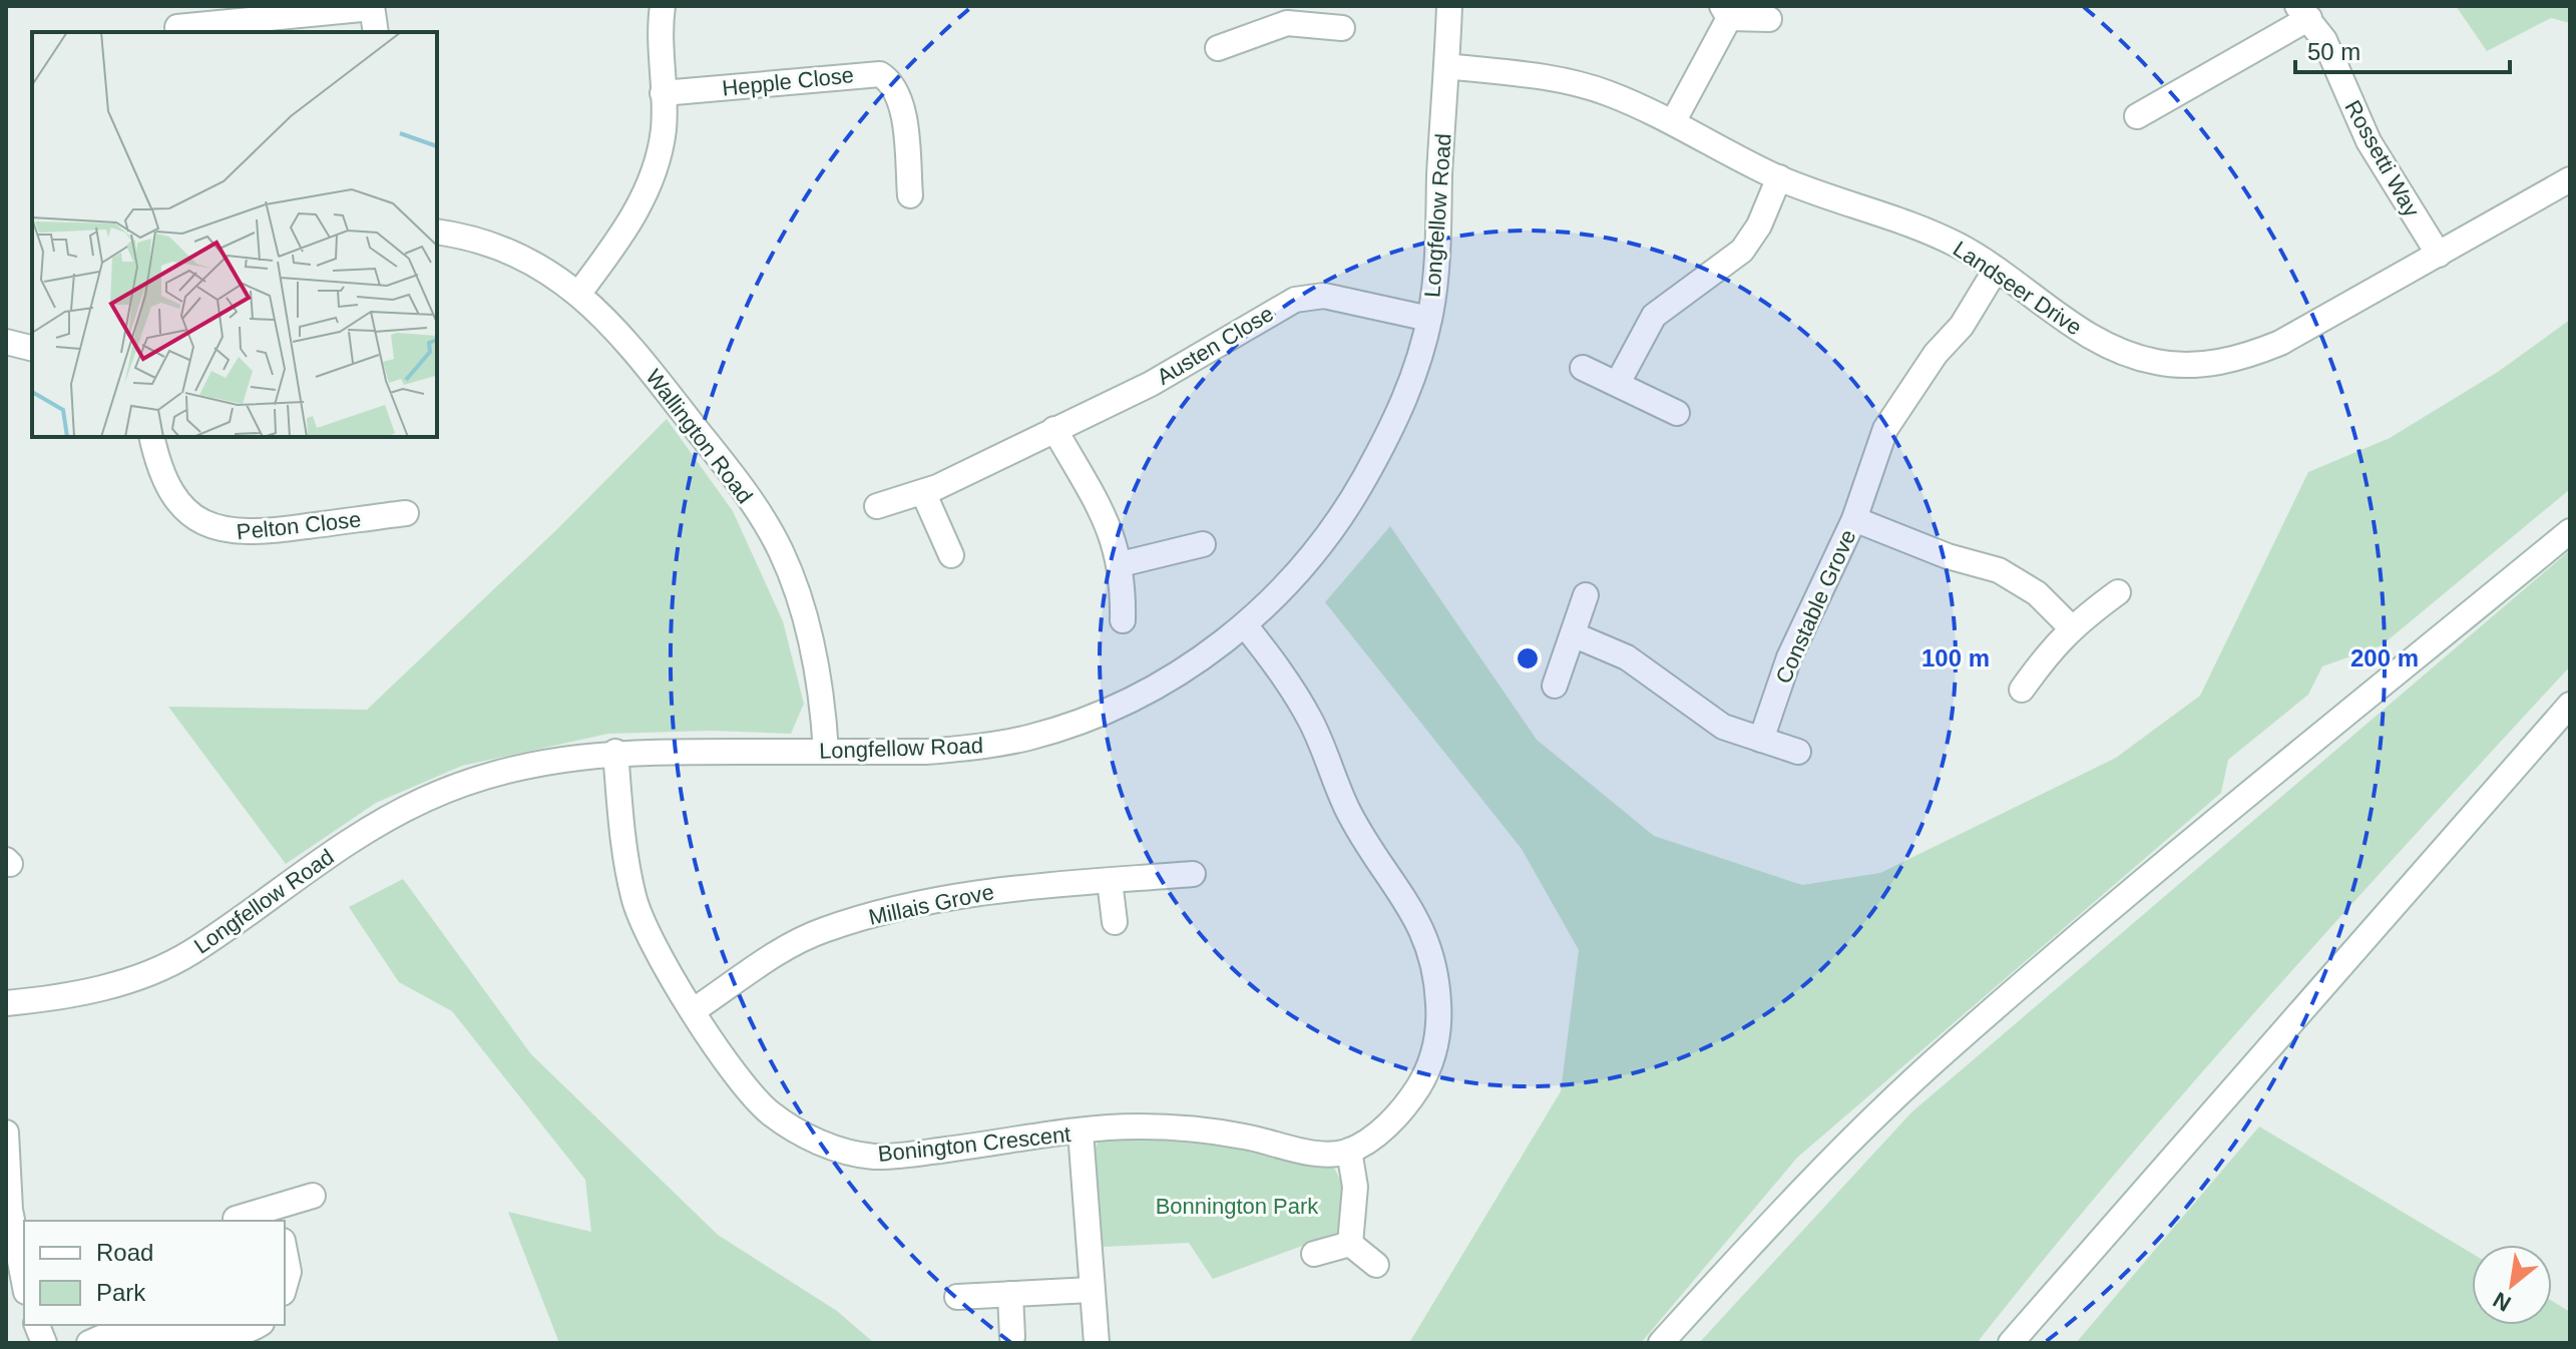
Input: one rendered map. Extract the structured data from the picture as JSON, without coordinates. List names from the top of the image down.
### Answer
{
  "streets": {
    "street": [
      "Hepple Close",
      "Rossetti Way",
      "Longfellow Road",
      "Landseer Drive",
      "Austen Close",
      "Wallington Road",
      "Pelton Close",
      "Constable Grove",
      "Millais Grove",
      "Bonington Crescent"
    ]
  },
  "crossings": [
    ["Rossetti Way", "Landseer Drive"],
    ["Longfellow Road", "Landseer Drive"],
    ["Longfellow Road", "Austen Close"],
    ["Longfellow Road", "Wallington Road"],
    ["Longfellow Road", "Bonington Crescent"],
    ["Landseer Drive", "Constable Grove"],
    ["Millais Grove", "Bonington Crescent"]
  ],
  "parks": ["Bonnington Park"],
  "legend": ["Road", "Park"],
  "scale_bar": "50 m",
  "north": "bottom left",
  "rings": ["100 m", "200 m"]
}
